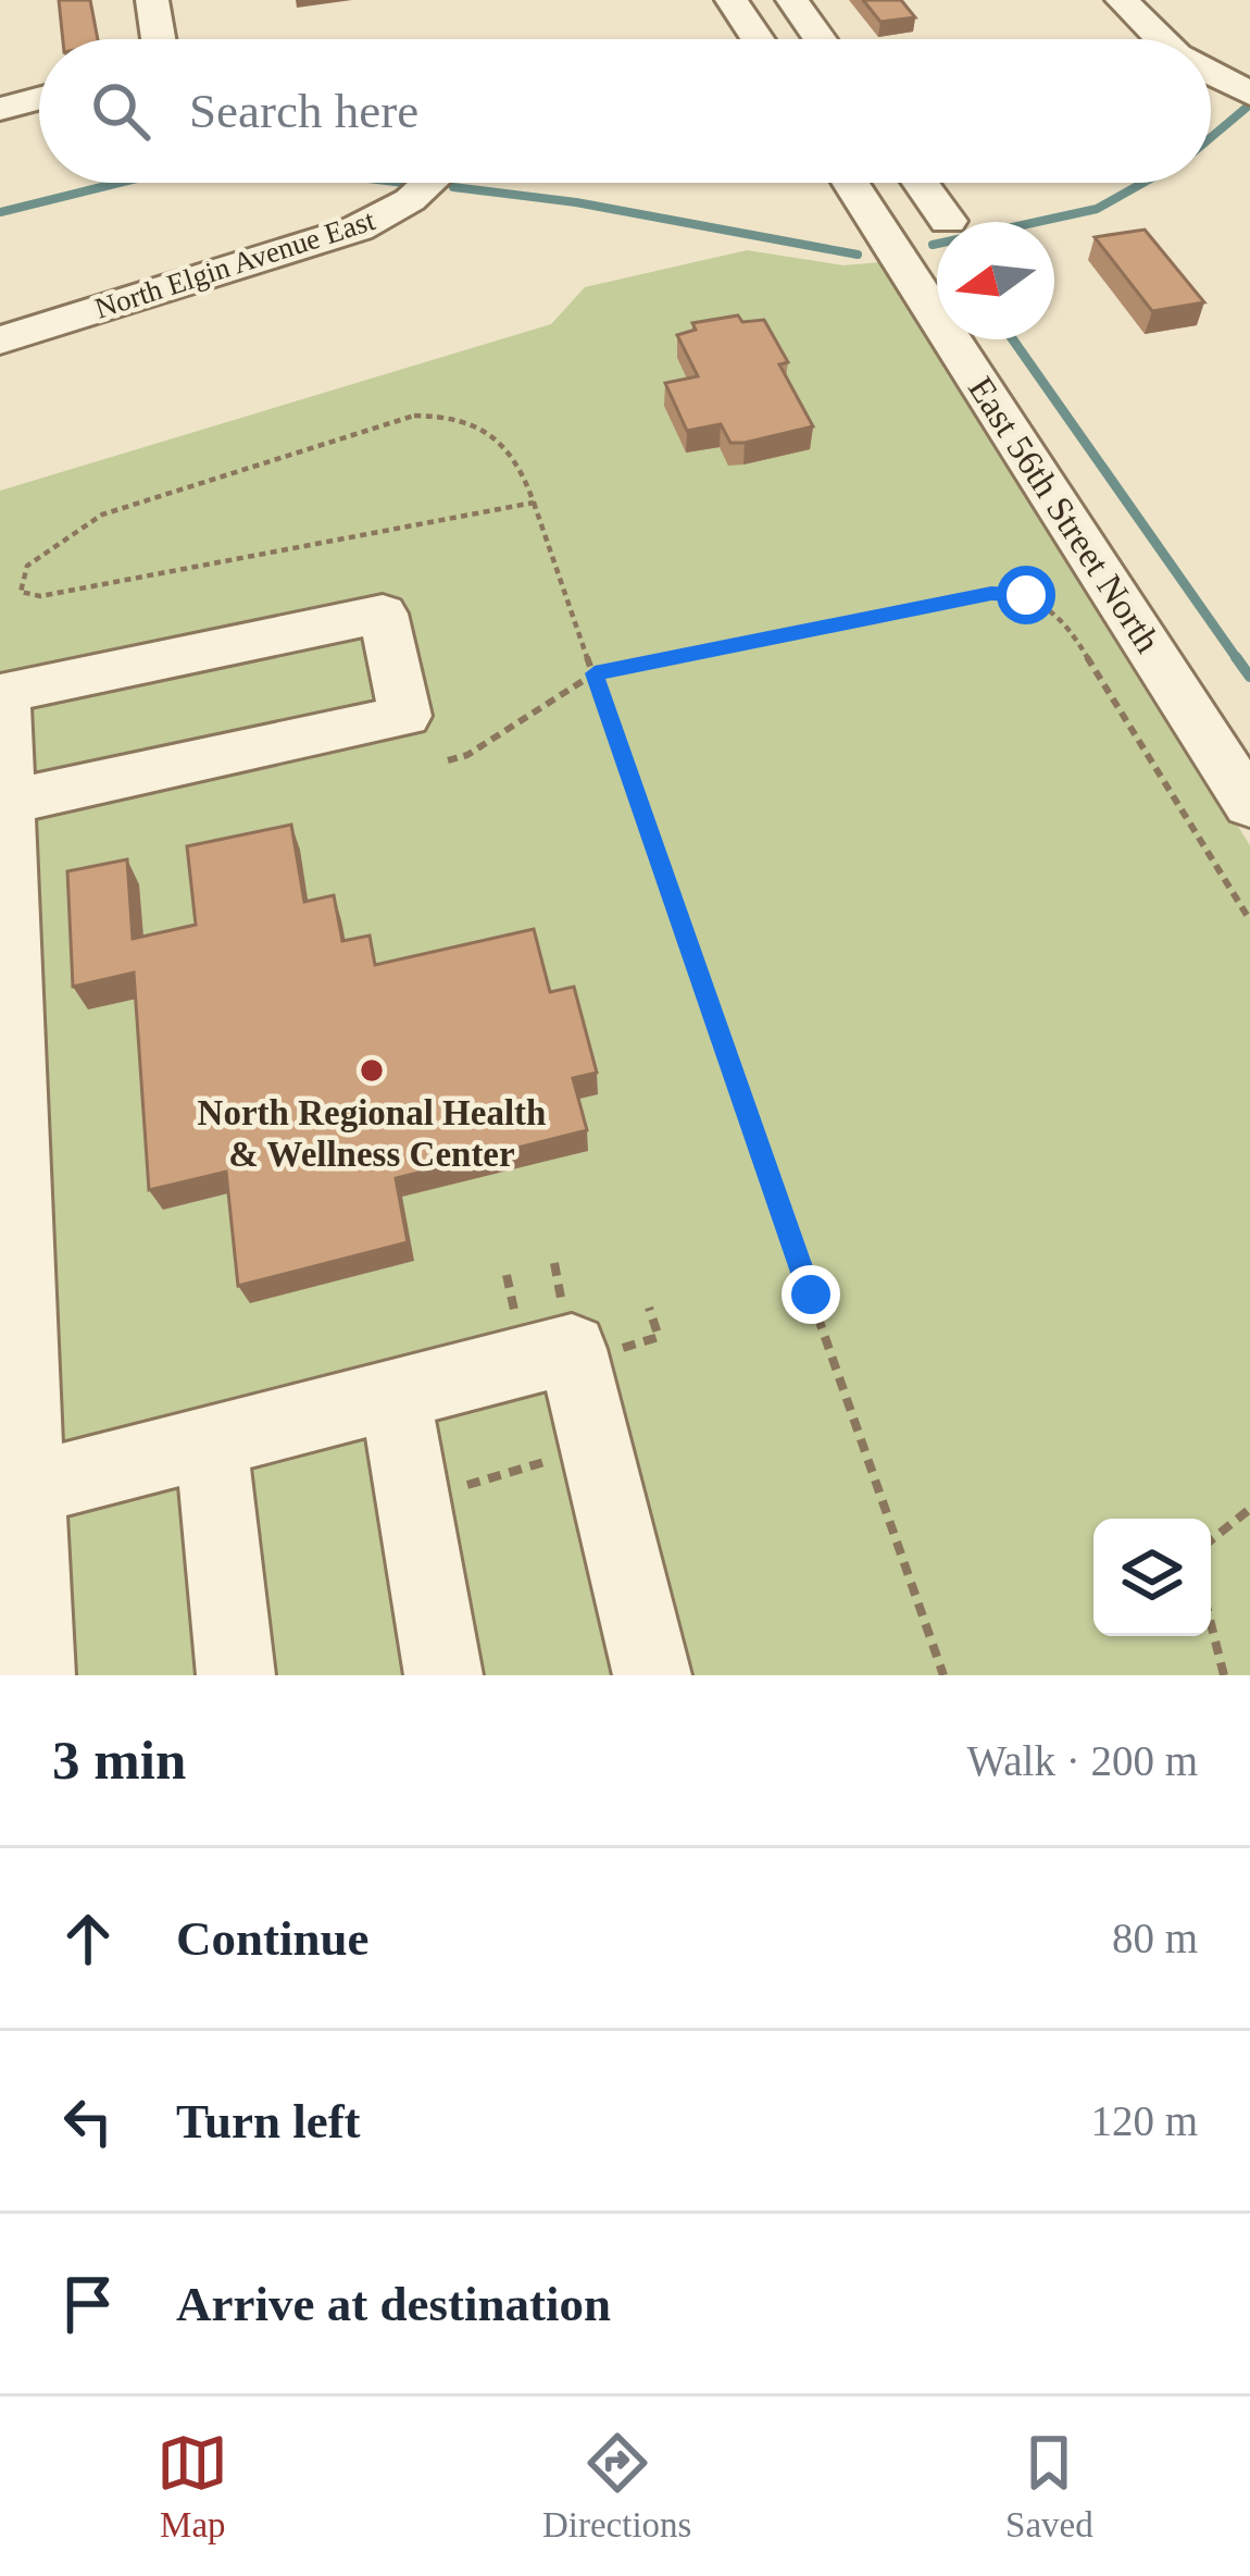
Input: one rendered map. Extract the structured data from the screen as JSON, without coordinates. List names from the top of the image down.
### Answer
{
  "streets": {
    "street": ["North Elgin Avenue East", "East 56th Street North"]
  },
  "places": ["North Regional Health & Wellness Center"],
  "north": "left",
  "page": {
    "search": "Search here",
    "heading": ["3 min", "Walk · 200 m"],
    "list": [
      ["Continue", "80 m"],
      ["Turn left", "120 m"],
      "Arrive at destination"
    ],
    "nav": ["Map", "Directions", "Saved"]
  }
}
